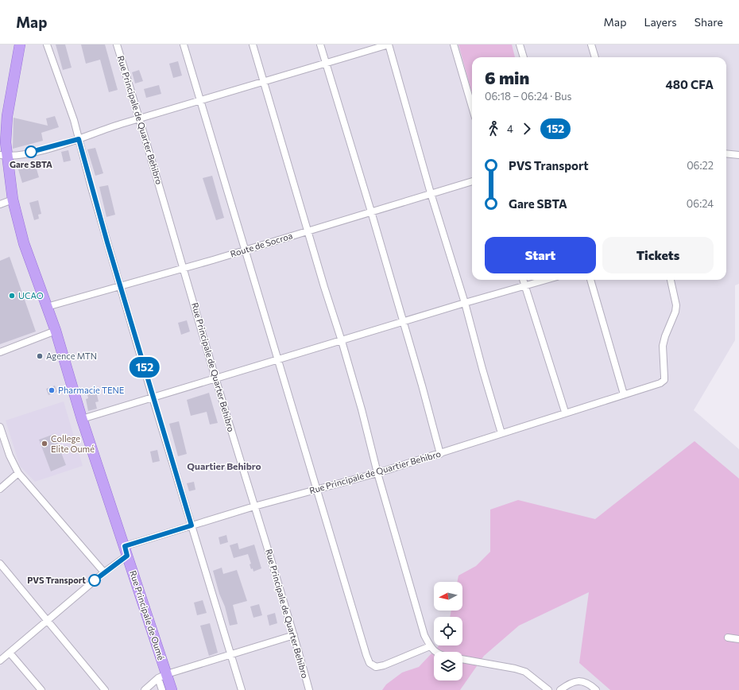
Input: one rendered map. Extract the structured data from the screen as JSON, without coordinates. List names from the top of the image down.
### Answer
{
  "streets": {
    "main road": ["Rue Principale de Oumé"],
    "street": ["Rue Principale de Quarter Behibro", "Route de Socroa", "Rue Principale de Quartier Behibro"]
  },
  "crossings": [
    ["Rue Principale de Quarter Behibro", "Route de Socroa"],
    ["Rue Principale de Quarter Behibro", "Rue Principale de Quartier Behibro"],
    ["Route de Socroa", "Rue Principale de Oumé"],
    ["Rue Principale de Quartier Behibro", "Rue Principale de Oumé"]
  ],
  "districts": ["Quartier Behibro"],
  "places": [
    "Gare SBTA",
    "UCAO",
    "Agence MTN",
    "Pharmacie TENE",
    "College Elite Oumé",
    "PVS Transport"
  ],
  "lines": ["bus line 152"],
  "north": "left",
  "page": {
    "header": "Map",
    "nav": ["Map", "Layers", "Share"],
    "on_map": "152",
    "heading": ["6 min", "06:18 – 06:24 · Bus", "480 CFA"],
    "legs": ["4", "152"],
    "list": [
      {
        "name": "PVS Transport",
        "value": "06:22"
      },
      {
        "name": "Gare SBTA",
        "value": "06:24"
      }
    ],
    "buttons": ["Start", "Tickets"]
  }
}
